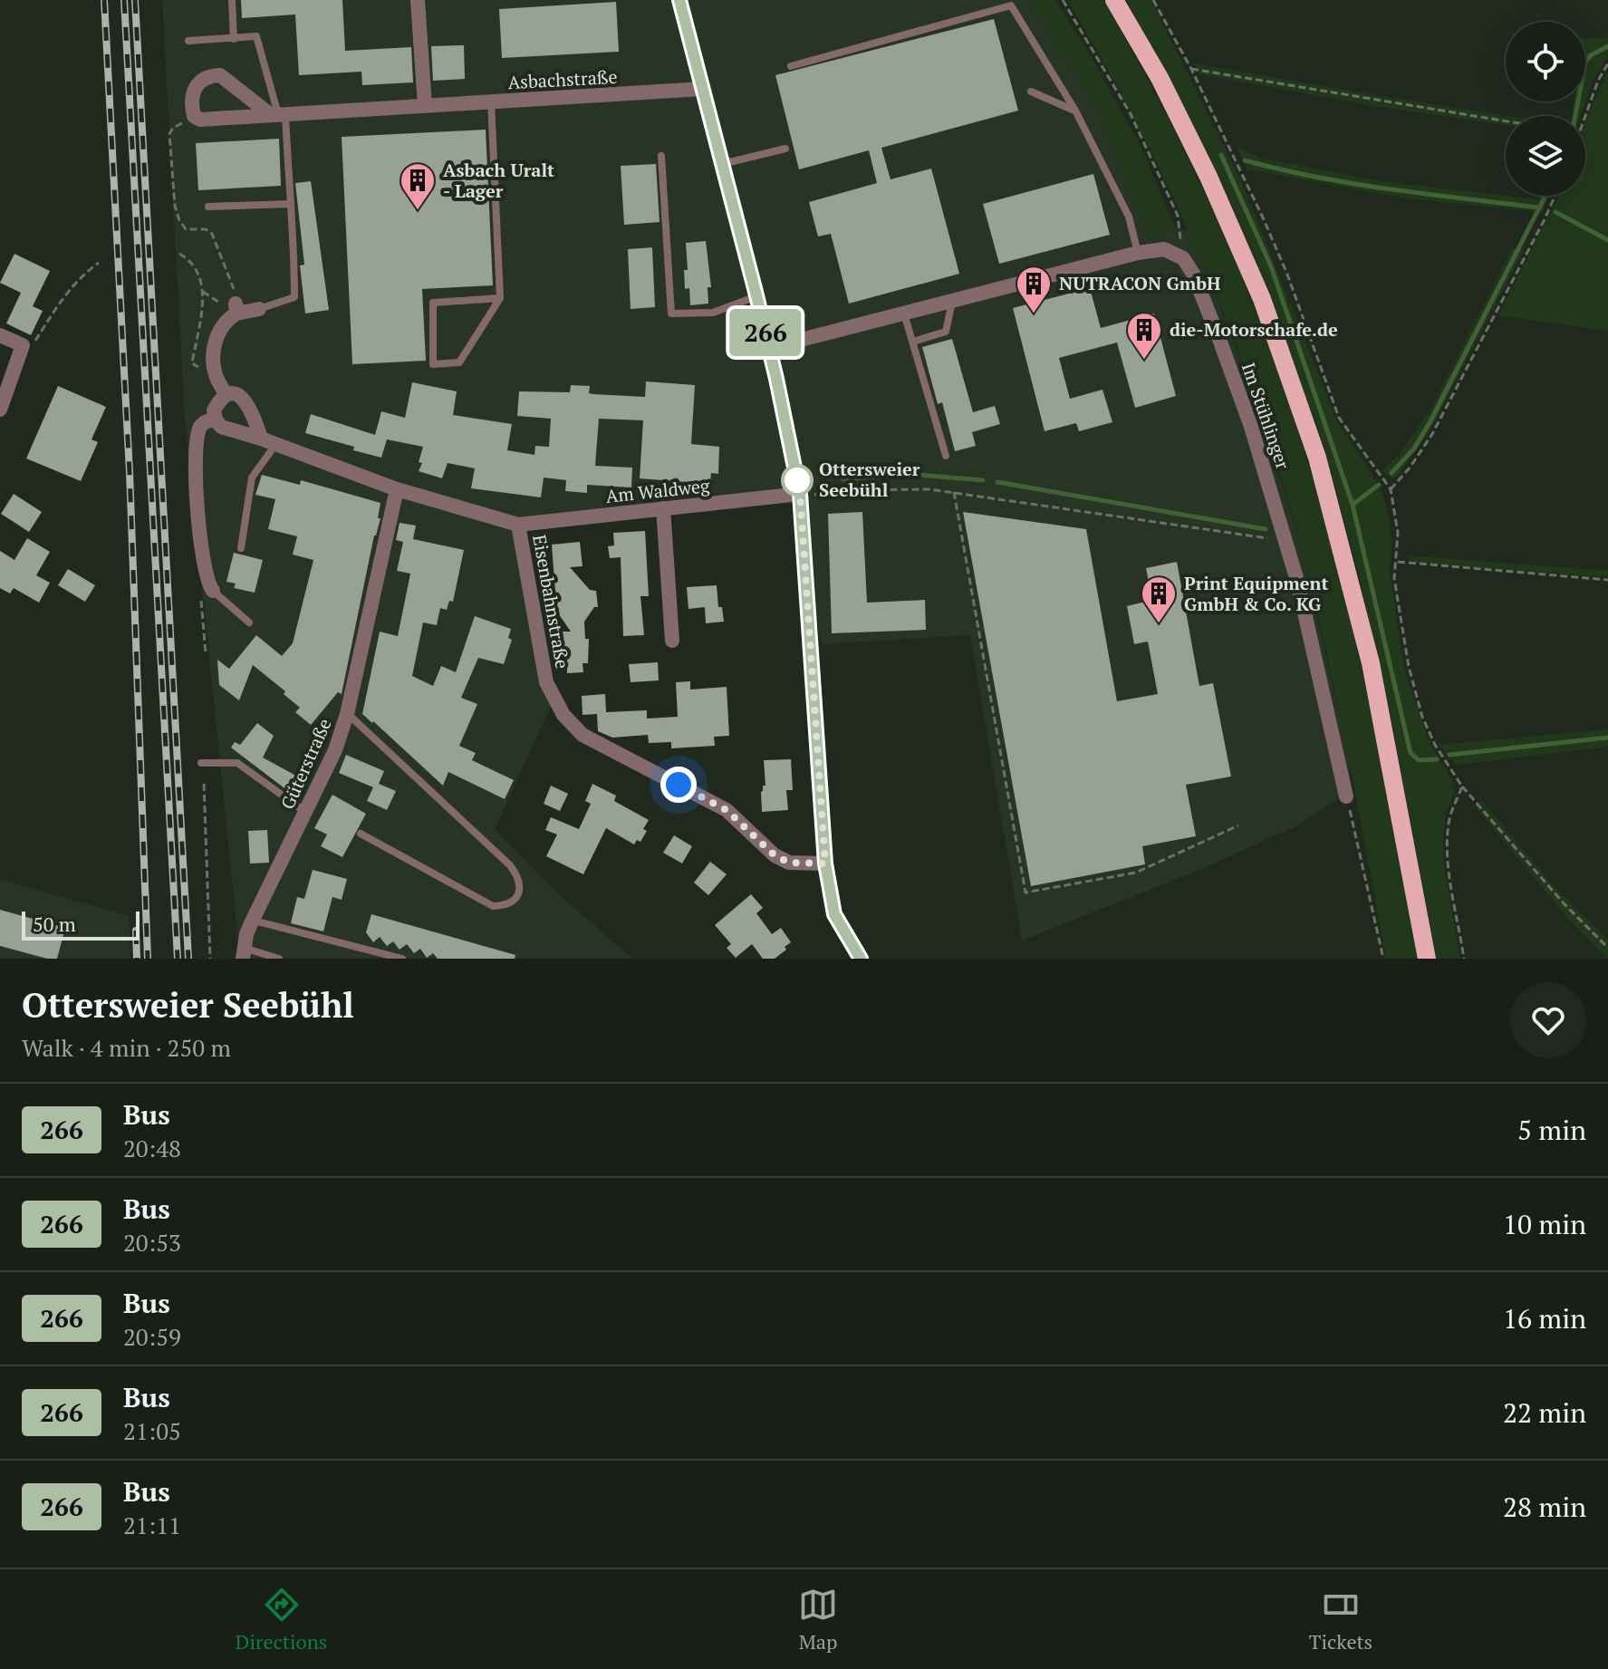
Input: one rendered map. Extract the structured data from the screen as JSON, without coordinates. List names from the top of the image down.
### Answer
{
  "streets": {
    "street": [
      "Asbachstraße",
      "Im Stühlinger",
      "Am Waldweg",
      "Eisenbahnstraße",
      "Güterstraße"
    ]
  },
  "crossings": [
    ["Am Waldweg", "Eisenbahnstraße"],
    ["Eisenbahnstraße", "Güterstraße"]
  ],
  "places": {
    "building": [
      "Asbach Uralt - Lager",
      "NUTRACON GmbH",
      "die-Motorschafe.de",
      "Print Equipment GmbH & Co. KG"
    ],
    "other": ["Ottersweier Seebühl"]
  },
  "lines": ["bus line 266"],
  "scale_bar": "50 m",
  "page": {
    "on_map": "266",
    "scale": "50 m",
    "heading": ["Ottersweier Seebühl", "Walk · 4 min · 250 m"],
    "list": [
      {
        "mark": "266",
        "name": "Bus",
        "note": "20:48",
        "value": "5 min"
      },
      {
        "mark": "266",
        "name": "Bus",
        "note": "20:53",
        "value": "10 min"
      },
      {
        "mark": "266",
        "name": "Bus",
        "note": "20:59",
        "value": "16 min"
      },
      {
        "mark": "266",
        "name": "Bus",
        "note": "21:05",
        "value": "22 min"
      },
      {
        "mark": "266",
        "name": "Bus",
        "note": "21:11",
        "value": "28 min"
      }
    ],
    "tabs": ["Directions", "Map", "Tickets"]
  }
}
